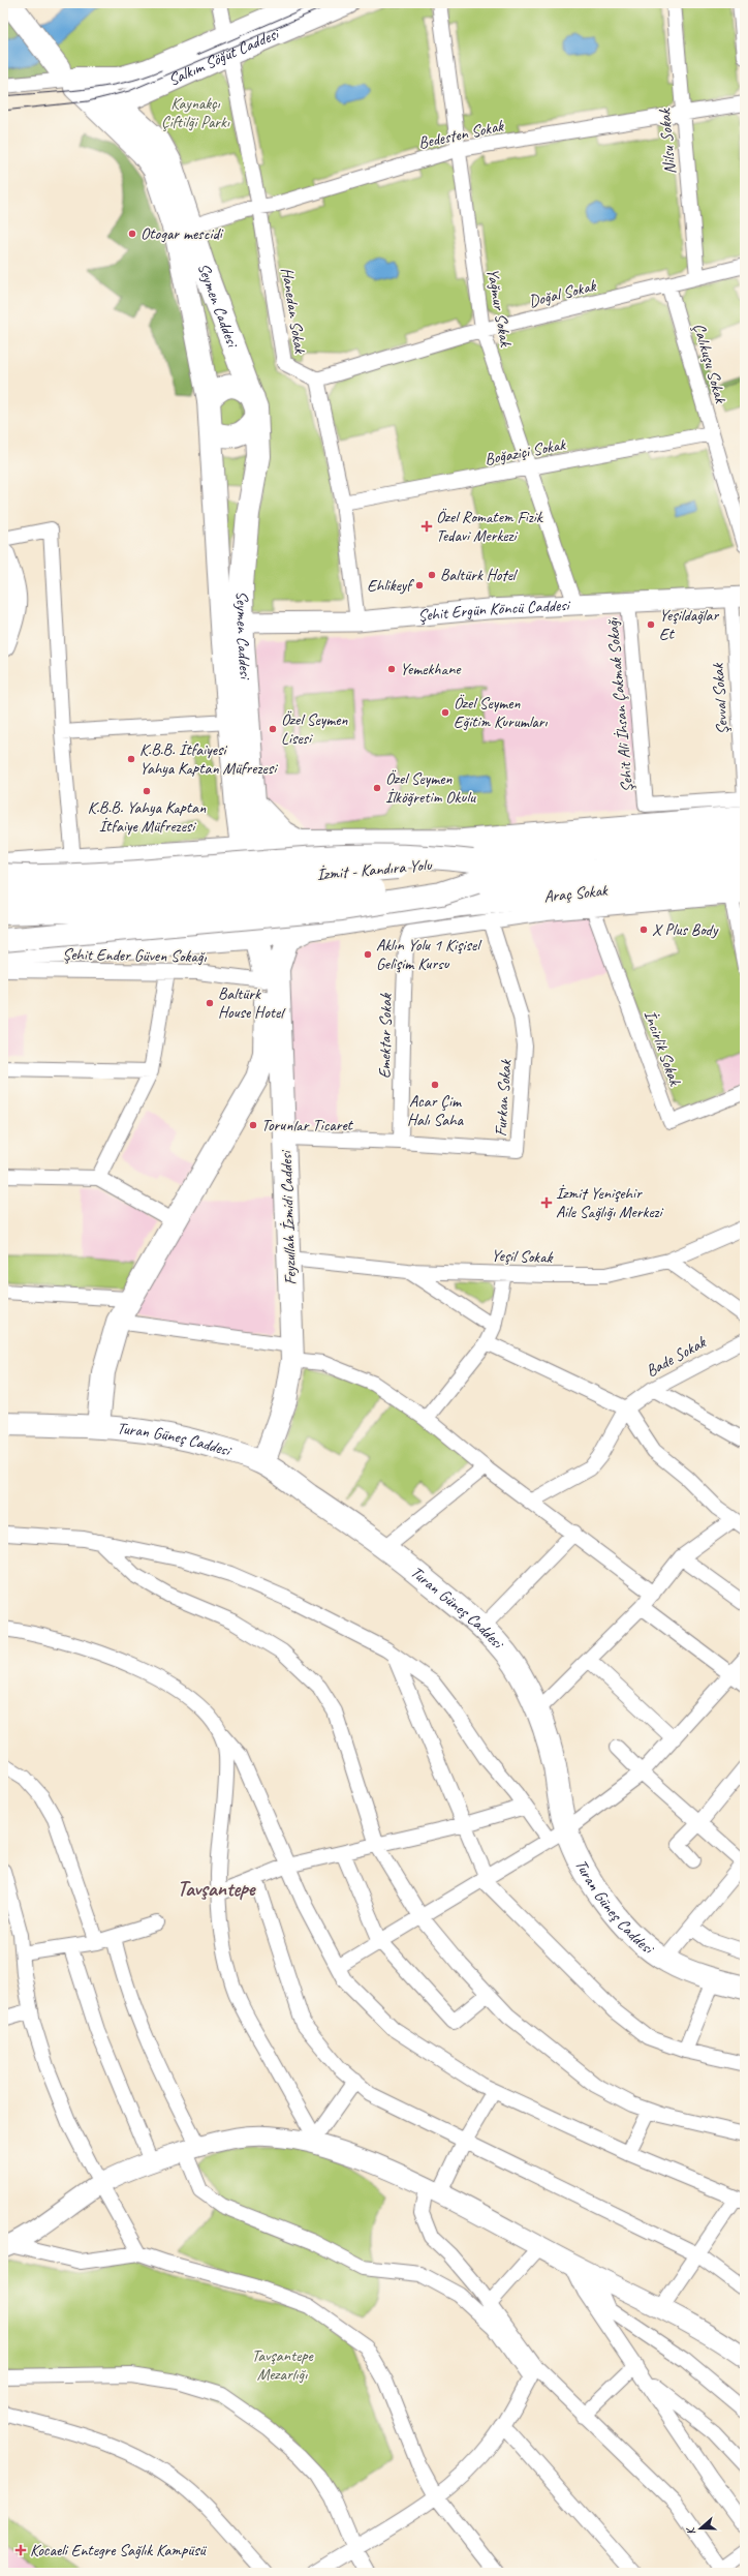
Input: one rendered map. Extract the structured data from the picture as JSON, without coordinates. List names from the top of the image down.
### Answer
{
  "streets": {
    "main road": [
      "Salkım Söğüt Caddesi",
      "Seymen Caddesi",
      "İzmit - Kandıra Yolu",
      "Feyzullah İzmidi Caddesi",
      "Turan Güneş Caddesi"
    ],
    "street": [
      "Bedesten Sokak",
      "Nilsu Sokak",
      "Doğal Sokak",
      "Yağmur Sokak",
      "Hanedan Sokak",
      "Çalıkuşu Sokak",
      "Boğaziçi Sokak",
      "Şehit Ergün Köncü Caddesi",
      "Şevval Sokak",
      "Şehit Ali İhsan Çakmak Sokağı",
      "Araç Sokak",
      "Şehit Ender Güven Sokağı",
      "Emektar Sokak",
      "İncirlik Sokak",
      "Furkan Sokak",
      "Yeşil Sokak",
      "Bade Sokak"
    ]
  },
  "crossings": [
    ["Salkım Söğüt Caddesi", "Seymen Caddesi"],
    ["Salkım Söğüt Caddesi", "Hanedan Sokak"],
    ["Bedesten Sokak", "Nilsu Sokak"],
    ["Bedesten Sokak", "Seymen Caddesi"],
    ["Bedesten Sokak", "Yağmur Sokak"],
    ["Bedesten Sokak", "Hanedan Sokak"],
    ["Nilsu Sokak", "Doğal Sokak"],
    ["Doğal Sokak", "Yağmur Sokak"],
    ["Doğal Sokak", "Hanedan Sokak"],
    ["Doğal Sokak", "Çalıkuşu Sokak"],
    ["Seymen Caddesi", "Şehit Ergün Köncü Caddesi"],
    ["Yağmur Sokak", "Boğaziçi Sokak"],
    ["Yağmur Sokak", "Şehit Ergün Köncü Caddesi"],
    ["Çalıkuşu Sokak", "Boğaziçi Sokak"],
    ["Şehit Ergün Köncü Caddesi", "Şevval Sokak"],
    ["Şehit Ergün Köncü Caddesi", "Şehit Ali İhsan Çakmak Sokağı"],
    ["Şevval Sokak", "Şehit Ali İhsan Çakmak Sokağı"],
    ["Araç Sokak", "Emektar Sokak"],
    ["Araç Sokak", "İncirlik Sokak"],
    ["Araç Sokak", "Furkan Sokak"],
    ["Şehit Ender Güven Sokağı", "Feyzullah İzmidi Caddesi"],
    ["Emektar Sokak", "Furkan Sokak"],
    ["Furkan Sokak", "Feyzullah İzmidi Caddesi"],
    ["Feyzullah İzmidi Caddesi", "Yeşil Sokak"],
    ["Feyzullah İzmidi Caddesi", "Turan Güneş Caddesi"]
  ],
  "districts": ["Tavşantepe"],
  "parks": ["Kaynakçı Çiftilği Parkı", "Tavşantepe Mezarlığı"],
  "places": {
    "other": [
      "Otogar mescidi",
      "Baltürk Hotel",
      "Ehlikeyf",
      "Yeşildağlar Et",
      "Yemekhane",
      "Özel Seymen Eğitim Kurumları",
      "Özel Seymen Lisesi",
      "K.B.B. İtfaiyesi Yahya Kaptan Müfrezesi",
      "Özel Seymen İlköğretim Okulu",
      "K.B.B. Yahya Kaptan İtfaiye Müfrezesi",
      "X Plus Body",
      "Aklın Yolu 1 Kişisel Gelişim Kursu",
      "Baltürk House Hotel",
      "Acar Çim Halı Saha",
      "Torunlar Ticaret"
    ],
    "health": ["Özel Romatem Fizik Tedavi Merkezi", "İzmit Yenişehir Aile Sağlığı Merkezi", "Kocaeli Entegre Sağlık Kampüsü"]
  },
  "north": "left"
}
